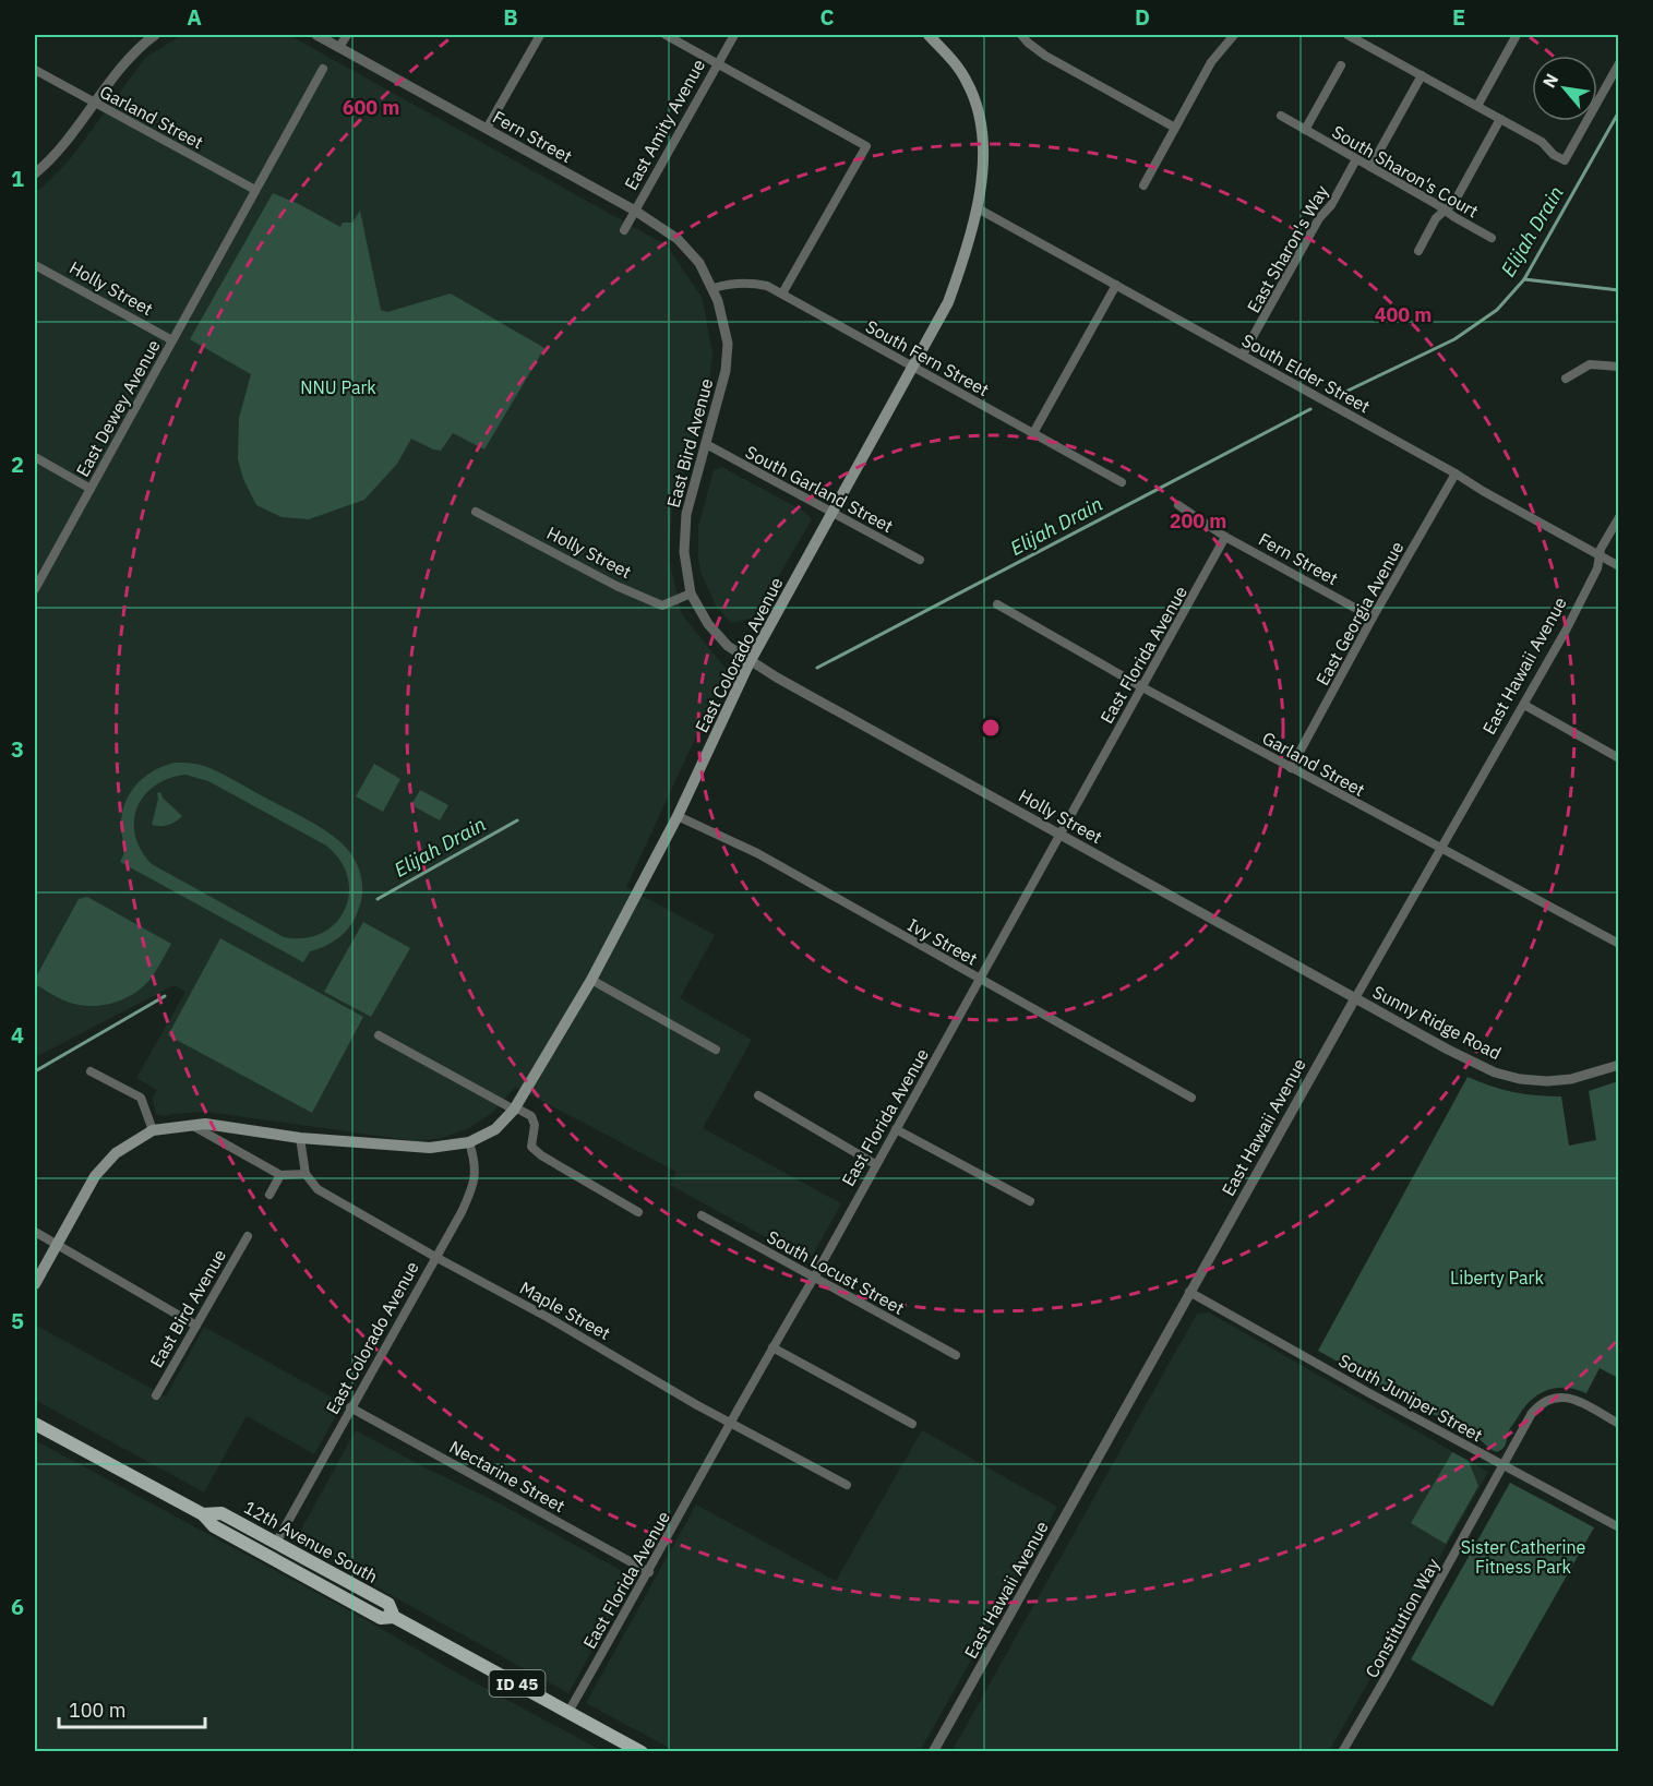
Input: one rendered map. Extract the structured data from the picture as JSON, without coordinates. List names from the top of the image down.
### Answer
{
  "streets": {
    "main road": ["East Colorado Avenue", "12th Avenue South", "ID 45"],
    "street": [
      "Garland Street",
      "East Amity Avenue",
      "Fern Street",
      "South Sharon's Court",
      "East Sharon's Way",
      "Holly Street",
      "South Fern Street",
      "South Elder Street",
      "East Dewey Avenue",
      "East Bird Avenue",
      "South Garland Street",
      "East Georgia Avenue",
      "East Florida Avenue",
      "East Hawaii Avenue",
      "Ivy Street",
      "Sunny Ridge Road",
      "South Locust Street",
      "Maple Street",
      "South Juniper Street",
      "Nectarine Street",
      "Constitution Way"
    ]
  },
  "crossings": [
    ["Garland Street", "East Dewey Avenue"],
    ["Garland Street", "East Georgia Avenue"],
    ["Garland Street", "East Florida Avenue"],
    ["Garland Street", "East Hawaii Avenue"],
    ["East Amity Avenue", "Fern Street"],
    ["Fern Street", "South Fern Street"],
    ["Fern Street", "East Bird Avenue"],
    ["Fern Street", "East Georgia Avenue"],
    ["Fern Street", "East Florida Avenue"],
    ["South Sharon's Court", "East Sharon's Way"],
    ["East Sharon's Way", "South Elder Street"],
    ["Holly Street", "East Dewey Avenue"],
    ["Holly Street", "East Bird Avenue"],
    ["Holly Street", "East Colorado Avenue"],
    ["Holly Street", "East Florida Avenue"],
    ["Holly Street", "East Hawaii Avenue"],
    ["Holly Street", "Sunny Ridge Road"],
    ["South Fern Street", "East Bird Avenue"],
    ["South Fern Street", "East Colorado Avenue"],
    ["South Elder Street", "East Georgia Avenue"],
    ["South Elder Street", "East Colorado Avenue"],
    ["South Elder Street", "East Hawaii Avenue"],
    ["East Bird Avenue", "South Garland Street"],
    ["East Bird Avenue", "East Colorado Avenue"],
    ["South Garland Street", "East Colorado Avenue"],
    ["East Colorado Avenue", "Ivy Street"],
    ["East Colorado Avenue", "Maple Street"],
    ["East Colorado Avenue", "Nectarine Street"],
    ["East Colorado Avenue", "12th Avenue South"],
    ["East Florida Avenue", "Ivy Street"],
    ["East Florida Avenue", "South Locust Street"],
    ["East Florida Avenue", "Maple Street"],
    ["East Florida Avenue", "Nectarine Street"],
    ["East Florida Avenue", "12th Avenue South"],
    ["East Hawaii Avenue", "Sunny Ridge Road"],
    ["East Hawaii Avenue", "South Juniper Street"],
    ["South Juniper Street", "Constitution Way"]
  ],
  "water": ["Elijah Drain"],
  "parks": ["NNU Park", "Liberty Park", "Sister Catherine Fitness Park"],
  "scale_bar": "100 m",
  "north": "top left",
  "grid": {
    "columns": [
      "A",
      "B",
      "C",
      "D",
      "E"
    ],
    "rows": [
      "1",
      "2",
      "3",
      "4",
      "5",
      "6"
    ]
  },
  "rings": ["600 m", "400 m", "200 m"]
}
